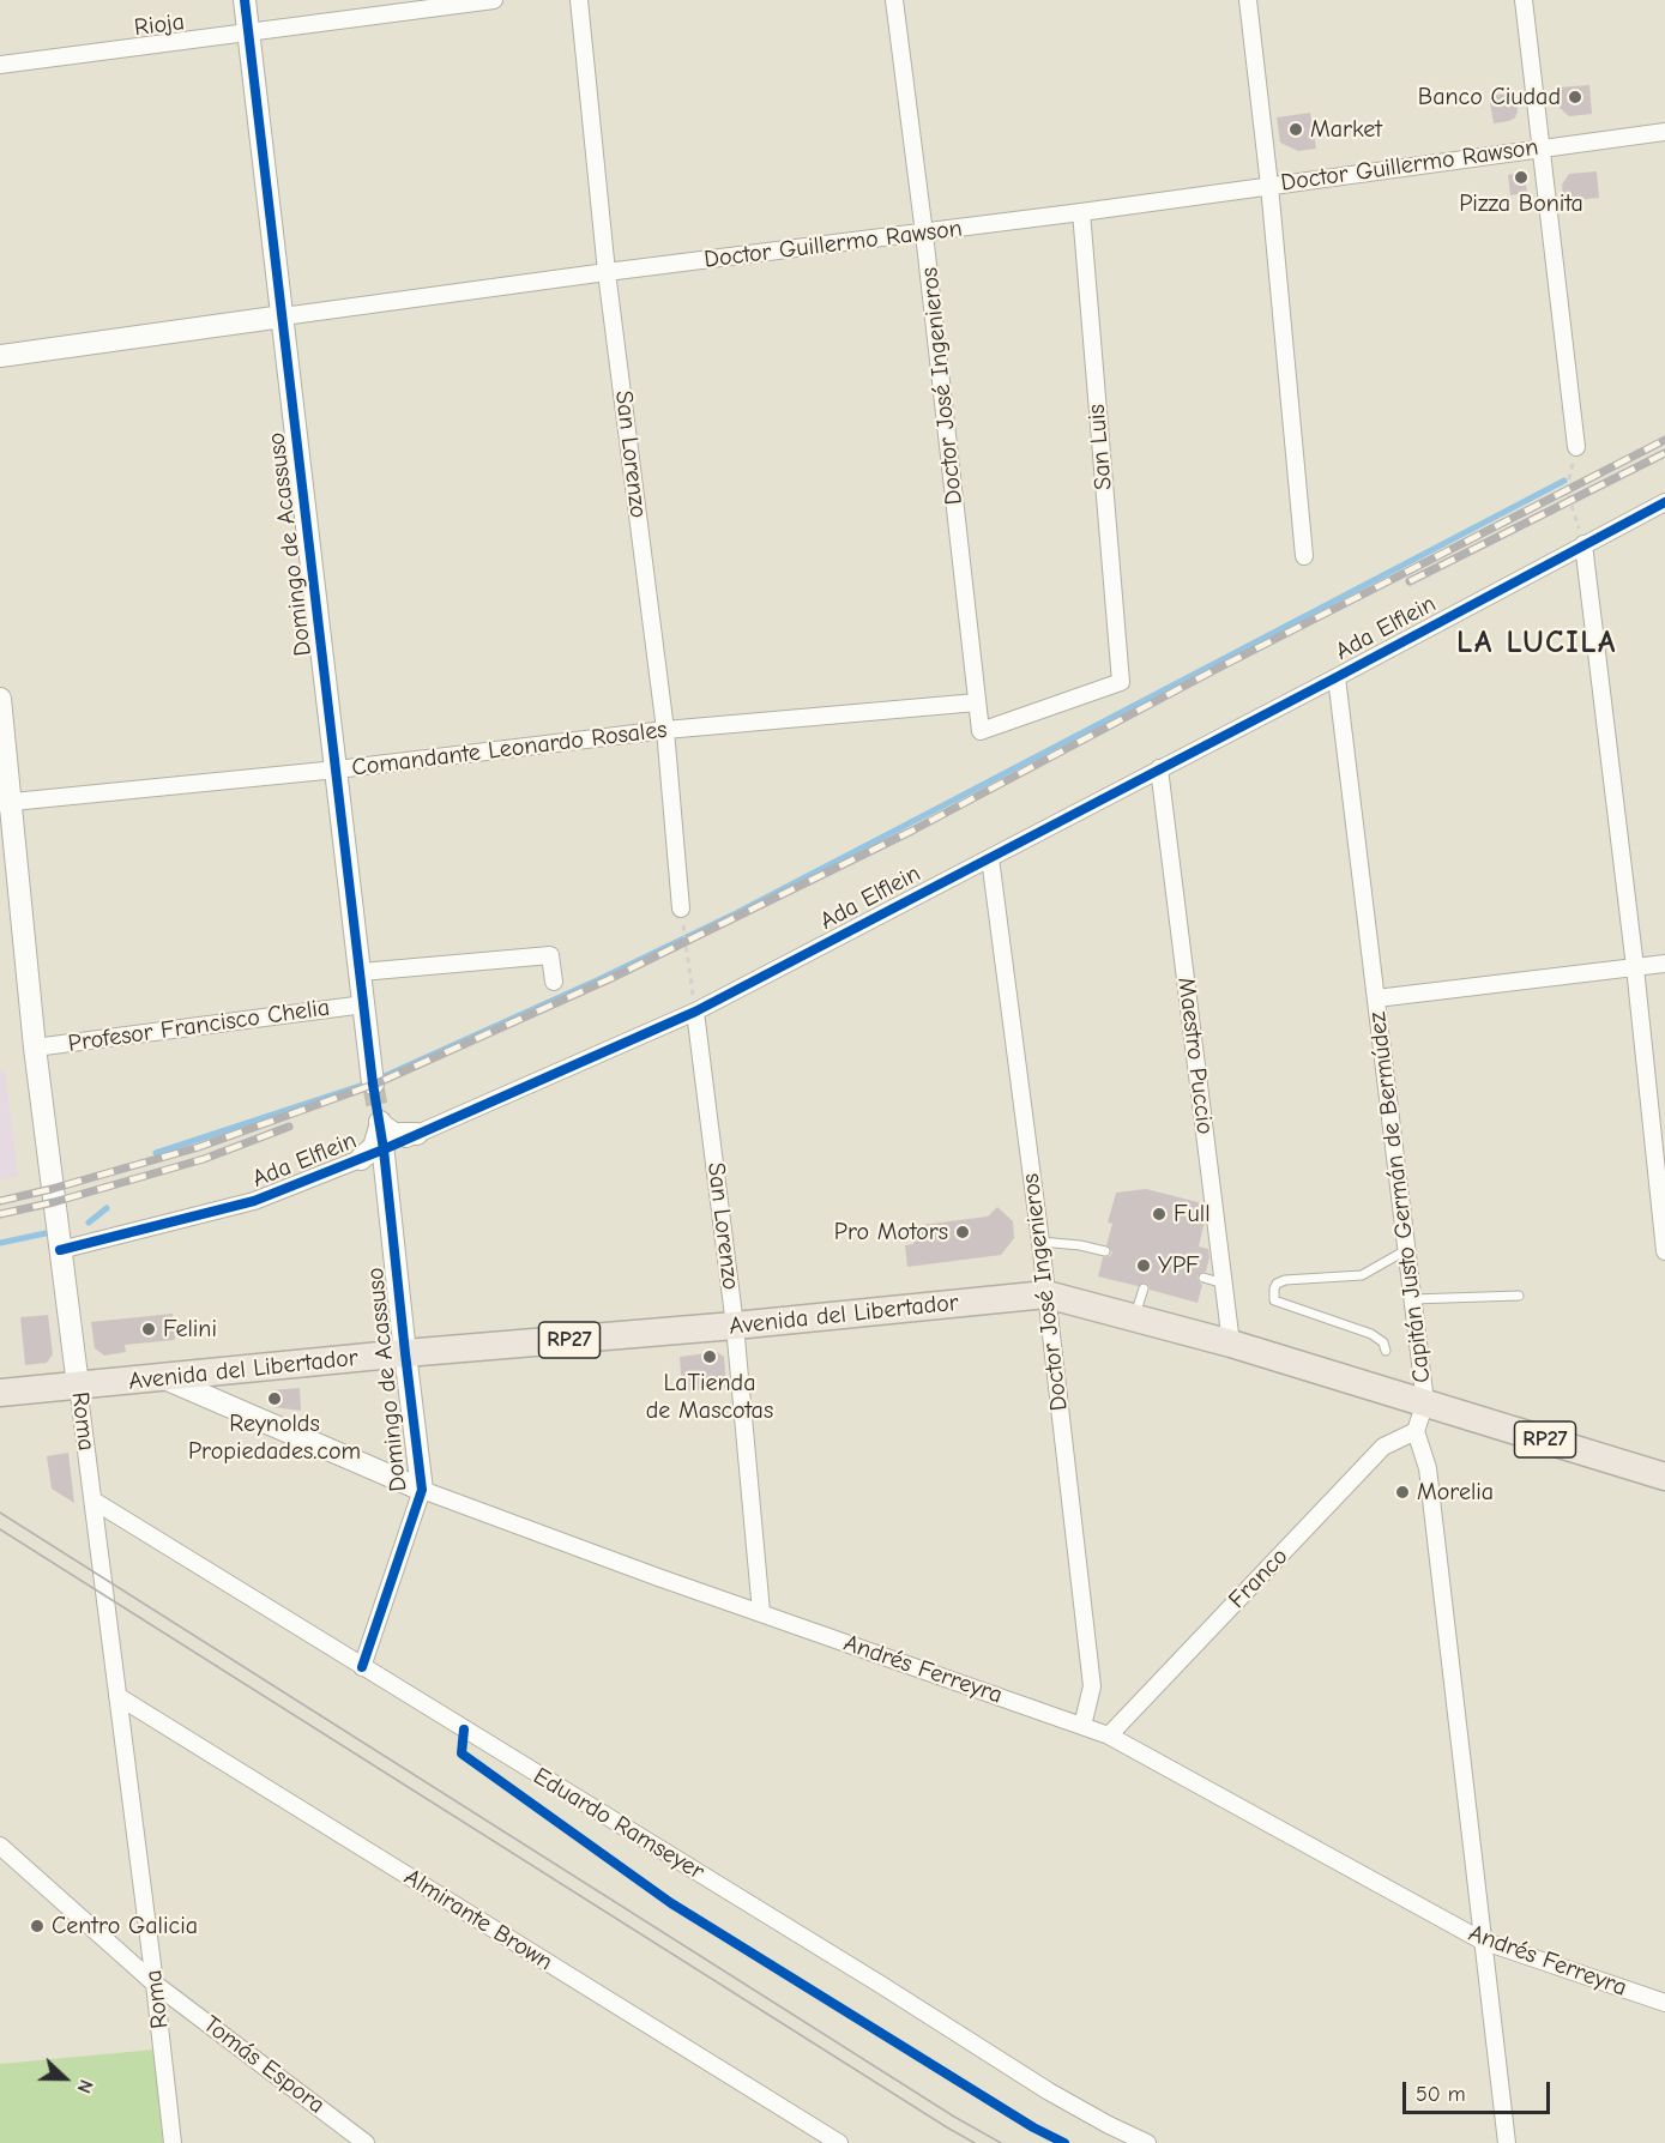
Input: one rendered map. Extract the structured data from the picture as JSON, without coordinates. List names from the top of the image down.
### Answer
{
  "streets": {
    "main road": ["Avenida del Libertador", "RP27"],
    "street": [
      "Rioja",
      "Doctor Guillermo Rawson",
      "Doctor José Ingenieros",
      "San Luis",
      "San Lorenzo",
      "Domingo de Acassuso",
      "Ada Elflein",
      "Comandante Leonardo Rosales",
      "Profesor Francisco Chelia",
      "Maestro Puccio",
      "Capitán Justo Germán de Bermúdez",
      "Roma",
      "Franco",
      "Andrés Ferreyra",
      "Eduardo Ramseyer",
      "Almirante Brown",
      "Tomás Espora"
    ]
  },
  "crossings": [
    ["Rioja", "Domingo de Acassuso"],
    ["Doctor Guillermo Rawson", "Doctor José Ingenieros"],
    ["Doctor Guillermo Rawson", "San Luis"],
    ["Doctor Guillermo Rawson", "San Lorenzo"],
    ["Doctor Guillermo Rawson", "Domingo de Acassuso"],
    ["Doctor José Ingenieros", "San Luis"],
    ["Doctor José Ingenieros", "Ada Elflein"],
    ["Doctor José Ingenieros", "Comandante Leonardo Rosales"],
    ["Doctor José Ingenieros", "Avenida del Libertador"],
    ["Doctor José Ingenieros", "Andrés Ferreyra"],
    ["San Lorenzo", "Ada Elflein"],
    ["San Lorenzo", "Comandante Leonardo Rosales"],
    ["San Lorenzo", "Avenida del Libertador"],
    ["San Lorenzo", "Andrés Ferreyra"],
    ["Domingo de Acassuso", "Ada Elflein"],
    ["Domingo de Acassuso", "Comandante Leonardo Rosales"],
    ["Domingo de Acassuso", "Profesor Francisco Chelia"],
    ["Domingo de Acassuso", "Avenida del Libertador"],
    ["Domingo de Acassuso", "Andrés Ferreyra"],
    ["Domingo de Acassuso", "Eduardo Ramseyer"],
    ["Ada Elflein", "Maestro Puccio"],
    ["Ada Elflein", "Capitán Justo Germán de Bermúdez"],
    ["Ada Elflein", "Roma"],
    ["Comandante Leonardo Rosales", "Roma"],
    ["Profesor Francisco Chelia", "Roma"],
    ["Maestro Puccio", "Avenida del Libertador"],
    ["Capitán Justo Germán de Bermúdez", "Avenida del Libertador"],
    ["Capitán Justo Germán de Bermúdez", "Franco"],
    ["Avenida del Libertador", "Roma"],
    ["Avenida del Libertador", "Andrés Ferreyra"],
    ["Roma", "Eduardo Ramseyer"],
    ["Roma", "Almirante Brown"],
    ["Roma", "Tomás Espora"],
    ["Franco", "Andrés Ferreyra"]
  ],
  "districts": ["LA LUCILA"],
  "places": [
    "Banco Ciudad",
    "Market",
    "Pizza Bonita",
    "Full",
    "Pro Motors",
    "YPF",
    "Felini",
    "LaTienda de Mascotas",
    "Reynolds Propiedades.com",
    "Morelia",
    "Centro Galicia"
  ],
  "scale_bar": "50 m",
  "north": "right"
}
